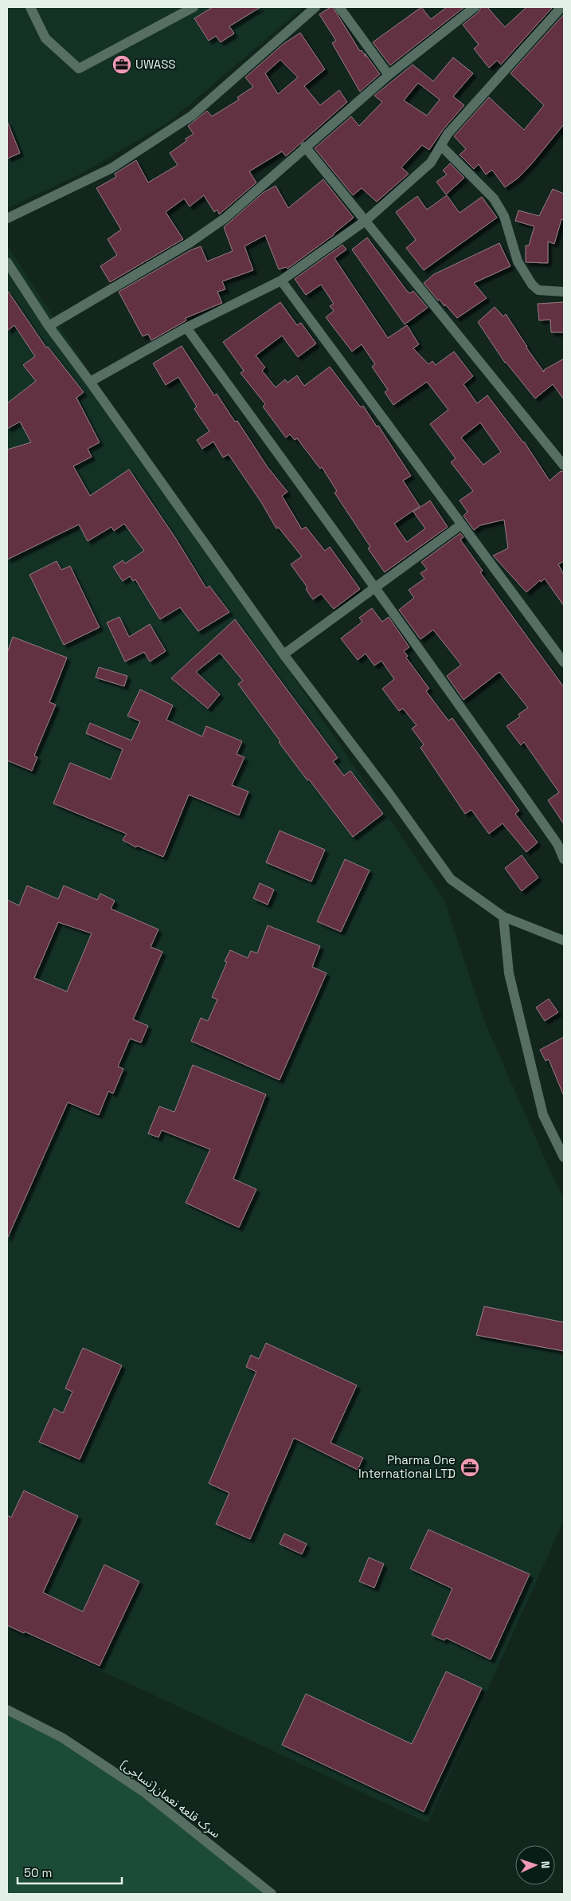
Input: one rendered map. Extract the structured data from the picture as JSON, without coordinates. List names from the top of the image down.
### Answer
{
  "streets": {
    "street": ["سرک قلعه نعمان(نساجی)"]
  },
  "places": {
    "office": ["UWASS", "Pharma One International LTD"]
  },
  "scale_bar": "50 m",
  "north": "right"
}
